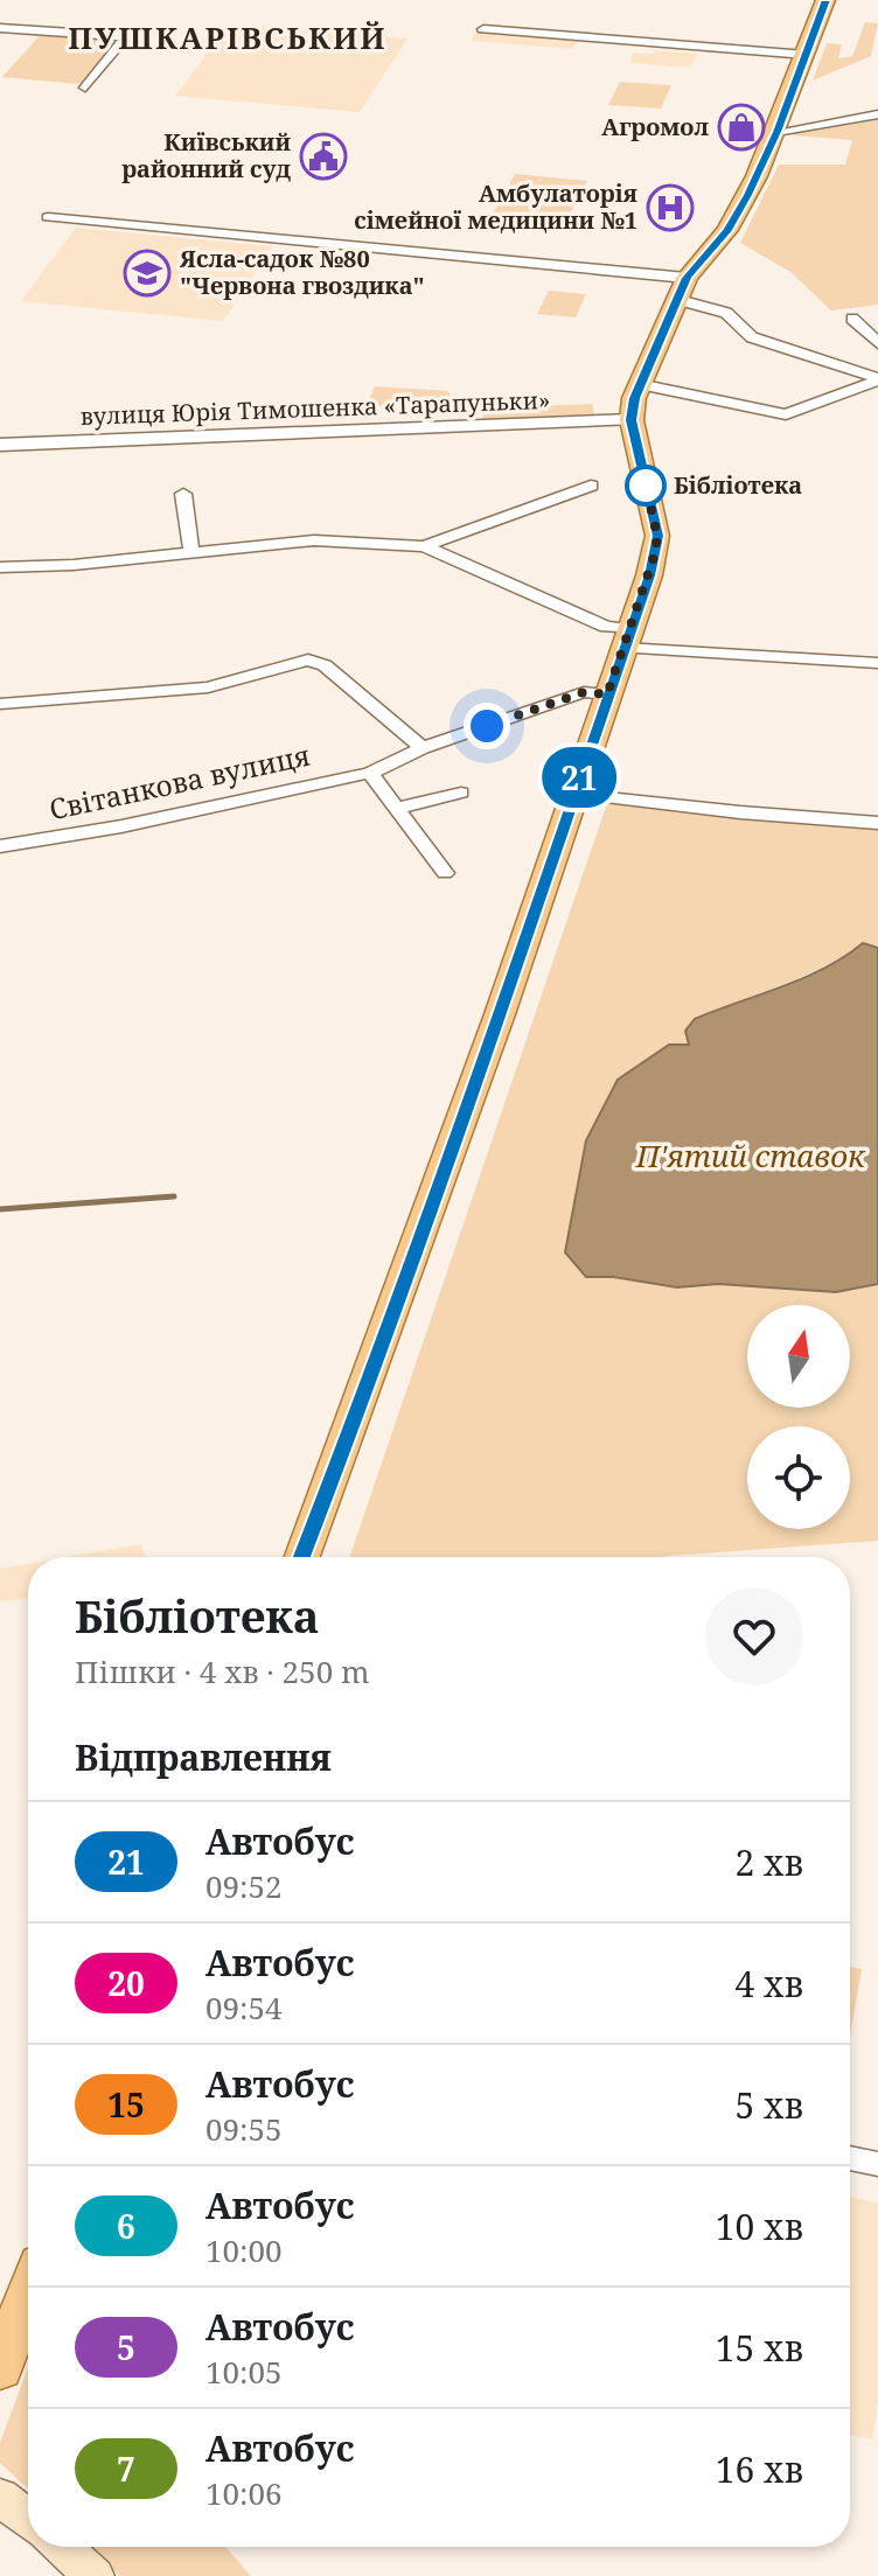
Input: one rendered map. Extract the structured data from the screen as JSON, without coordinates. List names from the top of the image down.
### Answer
{
  "streets": {
    "street": ["вулиця Юрія Тимошенка «Тарапуньки»", "Світанкова вулиця"]
  },
  "districts": ["ПУШКАРІВСЬКИЙ"],
  "water": ["П'ятий ставок"],
  "places": {
    "shop": ["Агромол"],
    "public building": ["Київський районний суд"],
    "hospital": ["Амбулаторія сімейної медицини №1"],
    "school or university": ["Ясла-садок №80 \"Червона гвоздика\""],
    "other": ["Бібліотека"]
  },
  "lines": ["bus line 21"],
  "north": "top",
  "page": {
    "on_map": "21",
    "heading": [
      ["Бібліотека", "Пішки · 4 хв · 250 m"],
      "Відправлення"
    ],
    "list": [
      {
        "mark": "21",
        "name": "Автобус",
        "note": "09:52",
        "value": "2 хв"
      },
      {
        "mark": "20",
        "name": "Автобус",
        "note": "09:54",
        "value": "4 хв"
      },
      {
        "mark": "15",
        "name": "Автобус",
        "note": "09:55",
        "value": "5 хв"
      },
      {
        "mark": "6",
        "name": "Автобус",
        "note": "10:00",
        "value": "10 хв"
      },
      {
        "mark": "5",
        "name": "Автобус",
        "note": "10:05",
        "value": "15 хв"
      },
      {
        "mark": "7",
        "name": "Автобус",
        "note": "10:06",
        "value": "16 хв"
      }
    ]
  }
}
